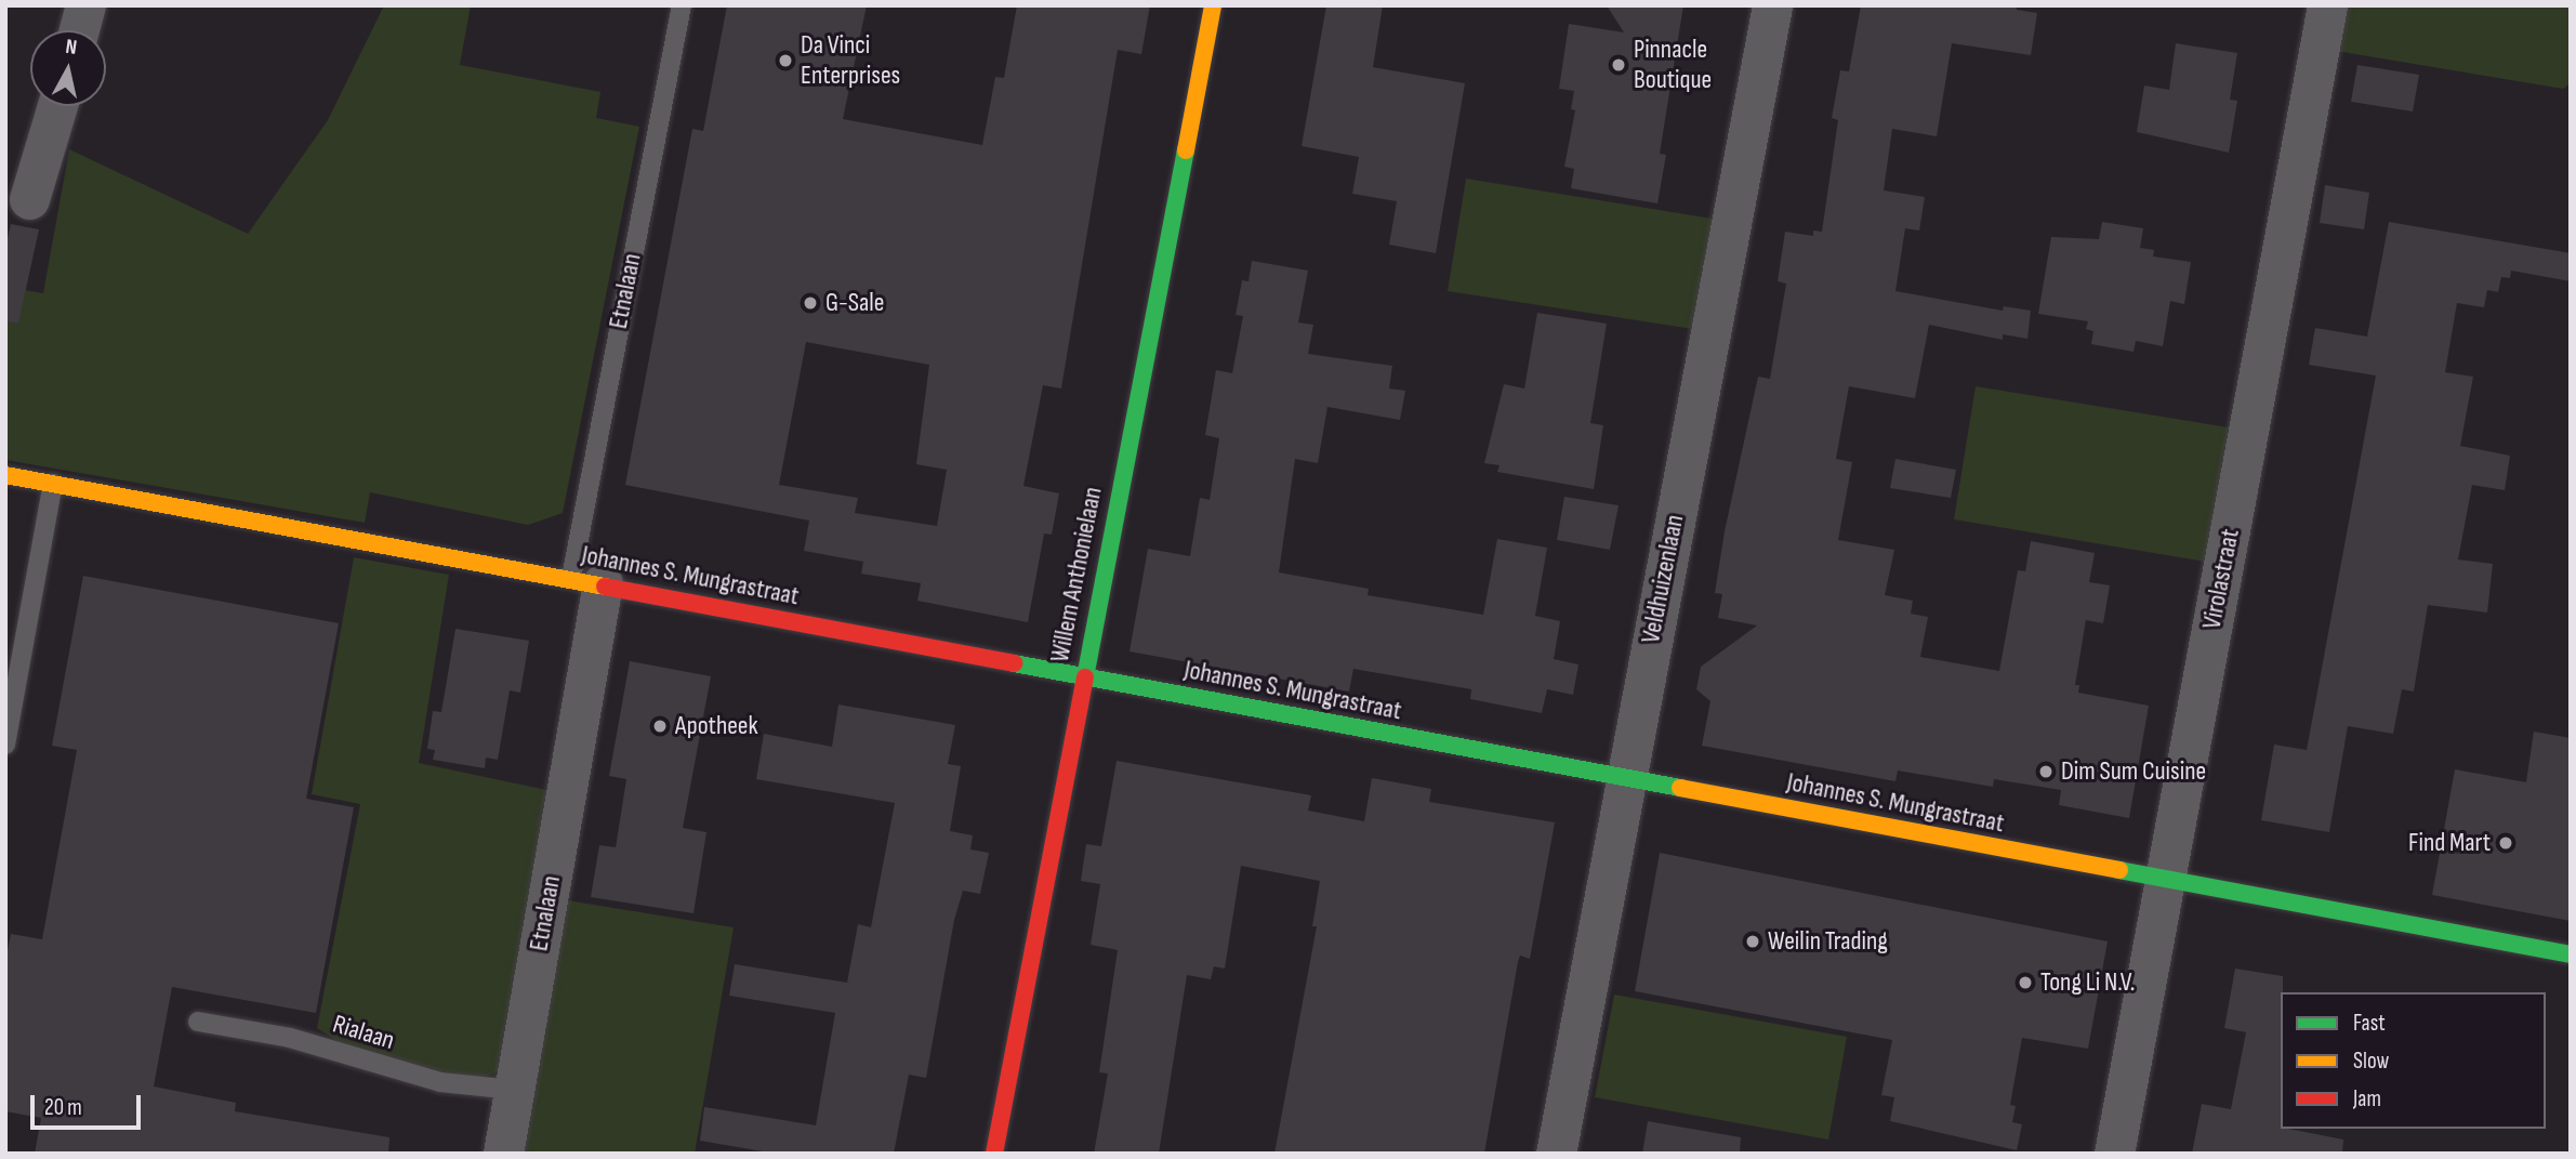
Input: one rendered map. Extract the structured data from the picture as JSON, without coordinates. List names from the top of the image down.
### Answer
{
  "streets": {
    "street": [
      "Etnalaan",
      "Willem Anthonielaan",
      "Johannes S. Mungrastraat",
      "Veldhuizenlaan",
      "Virolastraat"
    ],
    "lane": ["Rialaan"]
  },
  "crossings": [
    ["Etnalaan", "Johannes S. Mungrastraat"],
    ["Etnalaan", "Rialaan"],
    ["Willem Anthonielaan", "Johannes S. Mungrastraat"],
    ["Johannes S. Mungrastraat", "Veldhuizenlaan"],
    ["Johannes S. Mungrastraat", "Virolastraat"]
  ],
  "places": [
    "Da Vinci Enterprises",
    "Pinnacle Boutique",
    "G-Sale",
    "Apotheek",
    "Dim Sum Cuisine",
    "Find Mart",
    "Weilin Trading",
    "Tong Li N.V."
  ],
  "legend": ["Fast", "Slow", "Jam"],
  "scale_bar": "20 m",
  "north": "top"
}
